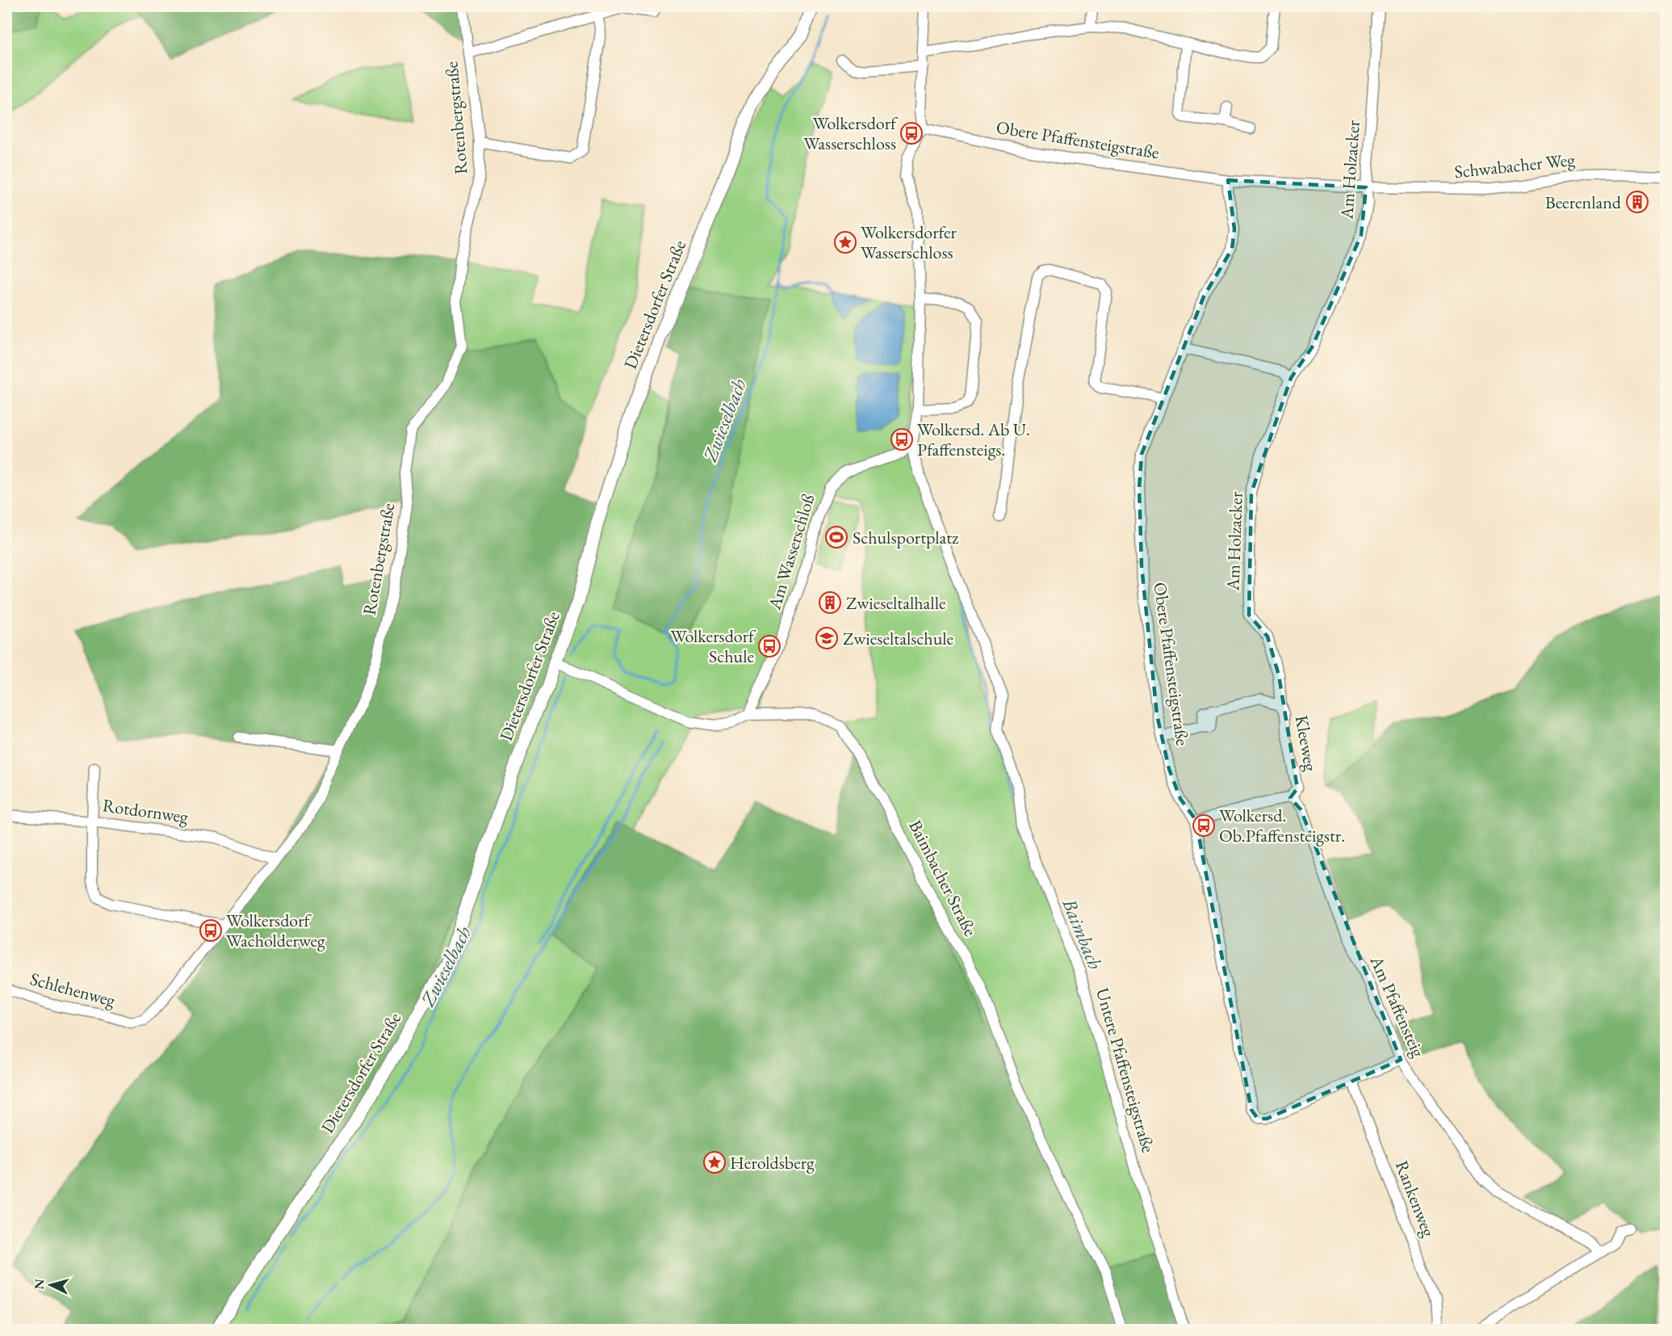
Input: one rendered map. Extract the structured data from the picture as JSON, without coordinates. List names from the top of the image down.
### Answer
{
  "streets": {
    "street": [
      "Rotenbergstraße",
      "Obere Pfaffensteigstraße",
      "Schwabacher Weg",
      "Am Holzacker",
      "Dietersdorfer Straße",
      "Am Wasserschloß",
      "Kleeweg",
      "Rotdornweg",
      "Baimbacher Straße",
      "Schlehenweg",
      "Am Pfaffensteig",
      "Untere Pfaffensteigstraße",
      "Rankenweg"
    ]
  },
  "crossings": [
    ["Rotenbergstraße", "Rotdornweg"],
    ["Rotenbergstraße", "Schlehenweg"],
    ["Obere Pfaffensteigstraße", "Schwabacher Weg"],
    ["Obere Pfaffensteigstraße", "Am Holzacker"],
    ["Obere Pfaffensteigstraße", "Kleeweg"],
    ["Obere Pfaffensteigstraße", "Am Pfaffensteig"],
    ["Obere Pfaffensteigstraße", "Rankenweg"],
    ["Schwabacher Weg", "Am Holzacker"],
    ["Am Holzacker", "Kleeweg"],
    ["Dietersdorfer Straße", "Baimbacher Straße"],
    ["Am Wasserschloß", "Baimbacher Straße"],
    ["Am Wasserschloß", "Untere Pfaffensteigstraße"],
    ["Kleeweg", "Am Pfaffensteig"]
  ],
  "water": ["Zwieselbach", "Baimbach"],
  "places": {
    "bus stop": [
      "Wolkersdorf Wasserschloss",
      "Wolkersd. Ab U. Pfaffensteigs.",
      "Wolkersdorf Schule",
      "Wolkersd. Ob.Pfaffensteigstr.",
      "Wolkersdorf Wacholderweg"
    ],
    "building": ["Beerenland", "Zwieseltalhalle"],
    "place": ["Wolkersdorfer Wasserschloss", "Heroldsberg"],
    "sports": ["Schulsportplatz"],
    "school or university": ["Zwieseltalschule"]
  },
  "north": "left"
}
